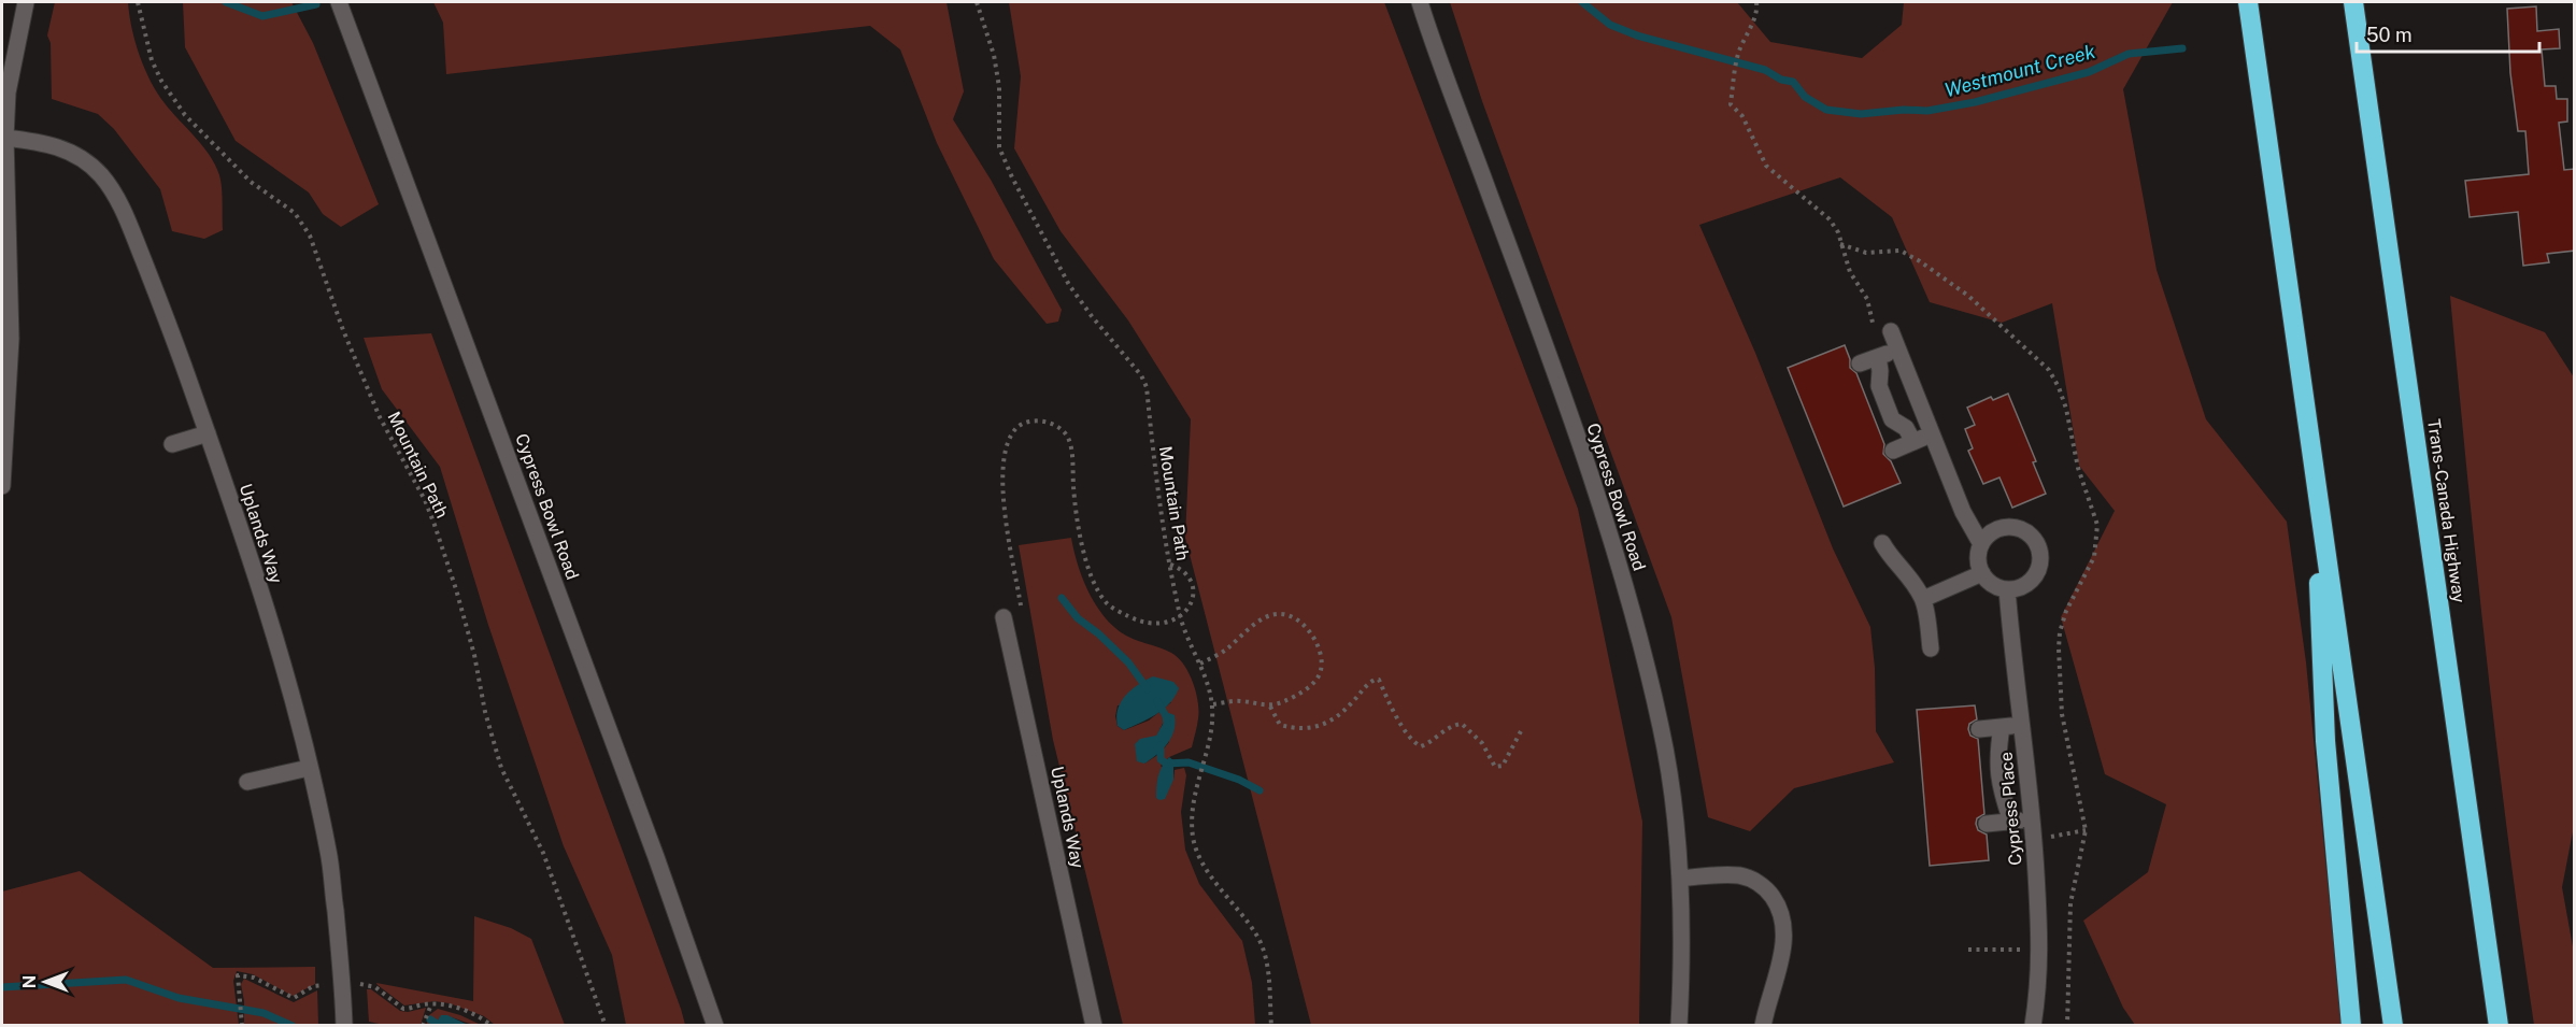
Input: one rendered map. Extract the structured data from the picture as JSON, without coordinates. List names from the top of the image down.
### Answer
{
  "streets": {
    "highway": ["Trans-Canada Highway"],
    "street": ["Cypress Bowl Road", "Uplands Way", "Cypress Place"],
    "path": ["Mountain Path"]
  },
  "water": ["Westmount Creek"],
  "scale_bar": "50 m",
  "north": "left"
}
